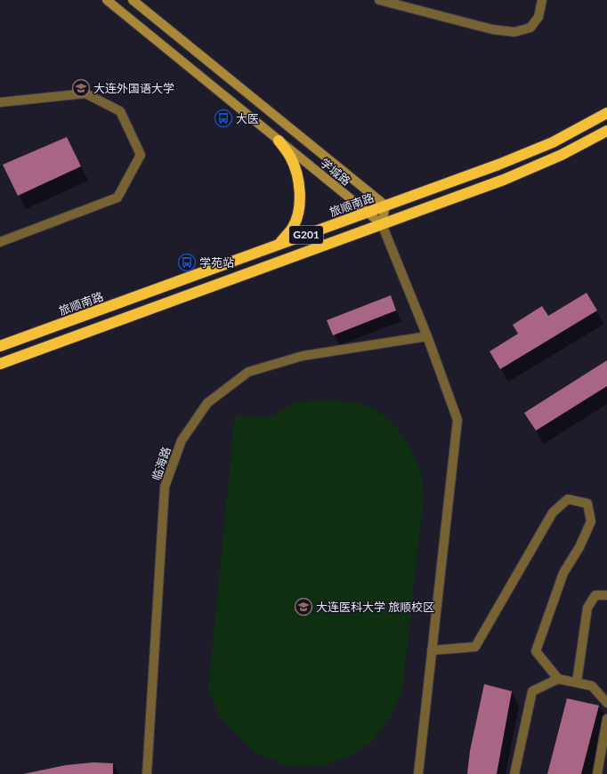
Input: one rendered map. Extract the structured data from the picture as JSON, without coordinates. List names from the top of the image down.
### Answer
{
  "streets": {
    "highway": ["旅顺南路", "G201"],
    "main road": ["学城路"],
    "street": ["临海路"]
  },
  "crossings": [
    ["学城路", "旅顺南路"],
    ["学城路", "G201"]
  ],
  "places": {
    "school or university": ["大连外国语大学", "大连医科大学 旅顺校区"],
    "bus stop": ["大医", "学苑站"]
  }
}
